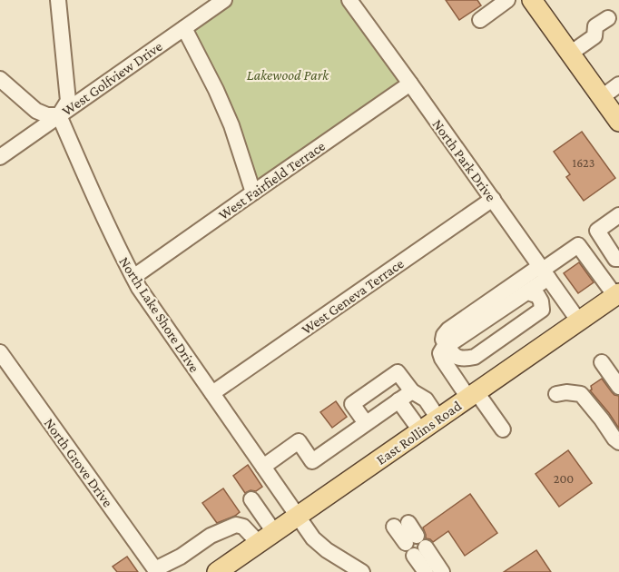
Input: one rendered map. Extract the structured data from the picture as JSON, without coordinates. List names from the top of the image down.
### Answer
{
  "streets": {
    "main road": ["East Rollins Road"],
    "street": [
      "West Golfview Drive",
      "North Park Drive",
      "West Fairfield Terrace",
      "West Geneva Terrace",
      "North Lake Shore Drive",
      "North Grove Drive"
    ]
  },
  "crossings": [
    ["West Golfview Drive", "North Lake Shore Drive"],
    ["North Park Drive", "West Fairfield Terrace"],
    ["North Park Drive", "West Geneva Terrace"],
    ["North Park Drive", "East Rollins Road"],
    ["West Fairfield Terrace", "North Lake Shore Drive"],
    ["West Geneva Terrace", "North Lake Shore Drive"],
    ["North Lake Shore Drive", "East Rollins Road"]
  ],
  "parks": ["Lakewood Park"],
  "house_numbers": ["1623", "200"]
}
